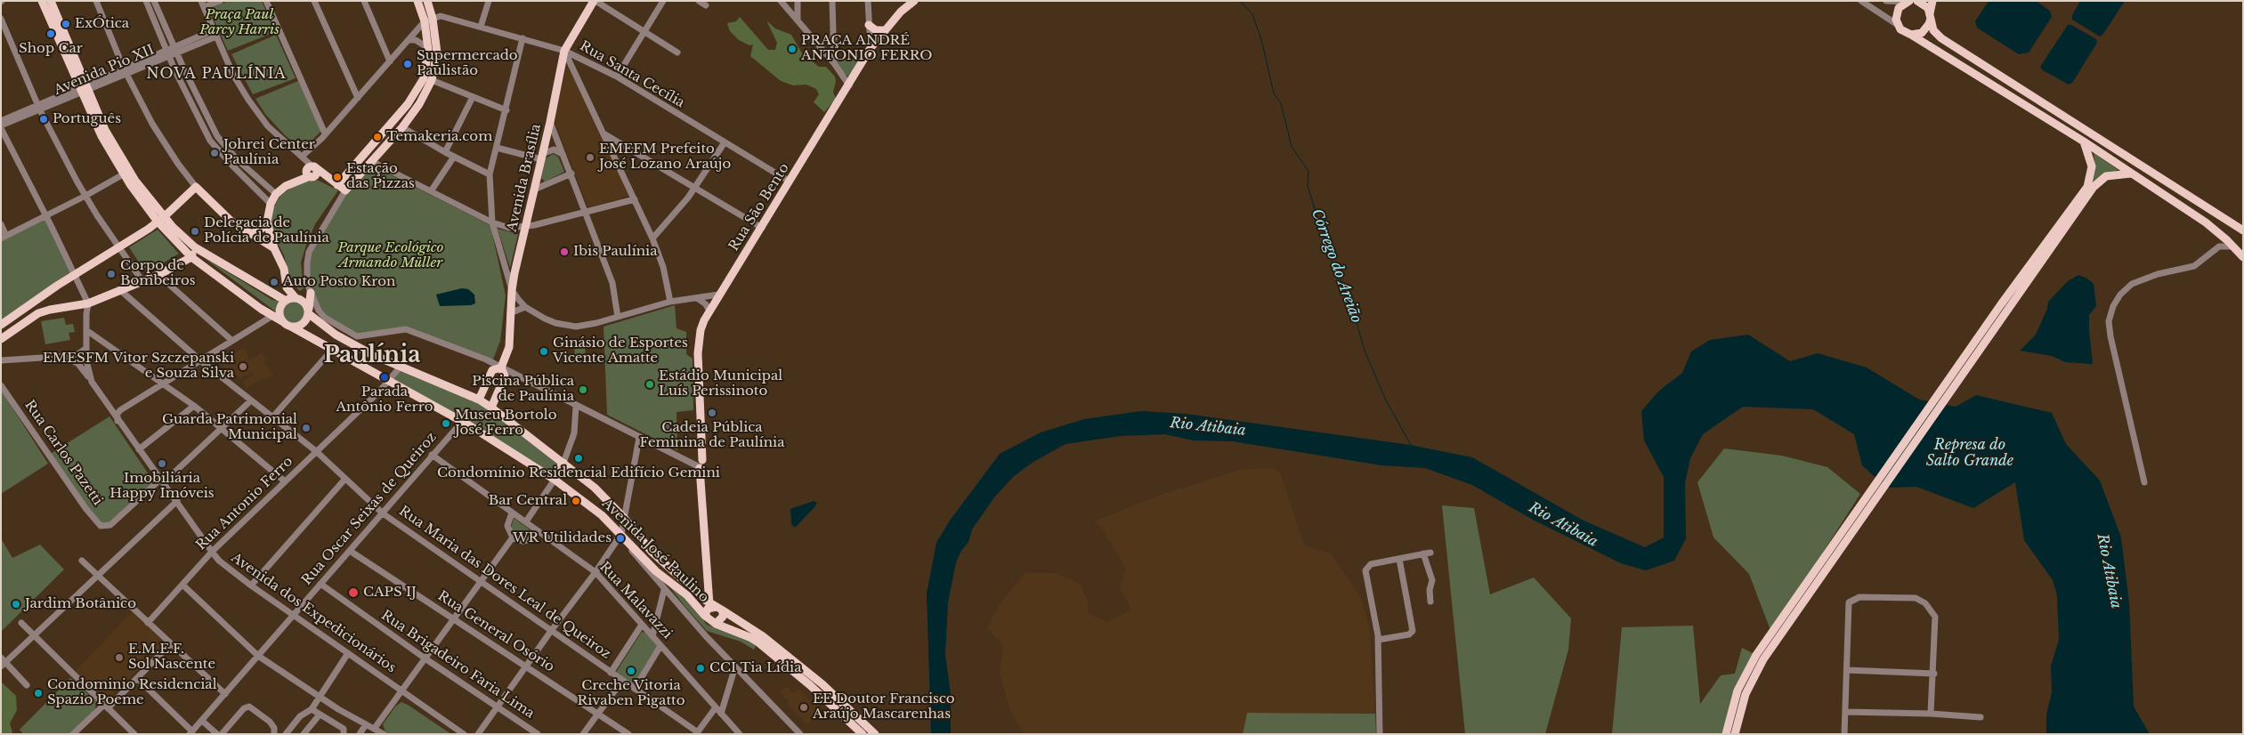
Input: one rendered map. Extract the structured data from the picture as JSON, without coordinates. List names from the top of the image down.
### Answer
{
  "streets": {
    "main road": ["Avenida Brasília", "Rua São Bento", "Avenida José Paulino"],
    "street": [
      "Avenida Pio XII",
      "Rua Santa Cecília",
      "Rua Carlos Pazetti",
      "Rua Antonio Ferro",
      "Rua Oscar Seixas de Queiroz",
      "Rua Maria das Dores Leal de Queiroz",
      "Rua Malavazzi",
      "Avenida dos Expedicionários",
      "Rua General Osório",
      "Rua Brigadeiro Faria Lima"
    ]
  },
  "crossings": [
    ["Rua Santa Cecília", "Avenida Brasília"],
    ["Rua Santa Cecília", "Rua São Bento"],
    ["Avenida Brasília", "Avenida José Paulino"],
    ["Rua São Bento", "Avenida José Paulino"],
    ["Rua Carlos Pazetti", "Avenida dos Expedicionários"],
    ["Rua Antonio Ferro", "Avenida José Paulino"],
    ["Rua Antonio Ferro", "Rua Maria das Dores Leal de Queiroz"],
    ["Rua Antonio Ferro", "Avenida dos Expedicionários"],
    ["Rua Oscar Seixas de Queiroz", "Avenida José Paulino"],
    ["Rua Oscar Seixas de Queiroz", "Rua Maria das Dores Leal de Queiroz"],
    ["Rua Oscar Seixas de Queiroz", "Rua Malavazzi"],
    ["Rua Oscar Seixas de Queiroz", "Avenida dos Expedicionários"],
    ["Rua Oscar Seixas de Queiroz", "Rua General Osório"],
    ["Rua Oscar Seixas de Queiroz", "Rua Brigadeiro Faria Lima"]
  ],
  "districts": ["NOVA PAULÍNIA", "Paulínia"],
  "water": ["Córrego do Areião", "Rio Atibaia", "Represa do Salto Grande"],
  "parks": ["Praça Paul Parcy Harris", "Parque Ecológico Armando Müller"],
  "places": [
    "ExÓtica",
    "Shop Car",
    "PRAÇA ANDRÉ ANTONIO FERRO",
    "Supermercado Paulistão",
    "Português",
    "Temakeria.com",
    "Johrei Center Paulínia",
    "EMEFM Prefeito José Lozano Araújo",
    "Estação das Pizzas",
    "Delegacia de Polícia de Paulínia",
    "Ibis Paulínia",
    "Corpo de Bombeiros",
    "Auto Posto Kron",
    "Ginásio de Esportes Vicente Amatte",
    "EMESFM Vitor Szczepanski e Souza Silva",
    "Parada Antônio Ferro",
    "Estádio Municipal Luís Perissinoto",
    "Piscina Pública de Paulínia",
    "Cadeia Pública Feminina de Paulínia",
    "Museu Bortolo José Ferro",
    "Guarda Patrimonial Municipal",
    "Condomínio Residencial Edifício Gemini",
    "Imobiliária Happy Imóveis",
    "Bar Central",
    "WR Utilidades",
    "CAPS IJ",
    "Jardim Botânico",
    "E.M.E.F. Sol Nascente",
    "CCI Tia Lídia",
    "Creche Vitoria Rivaben Pigatto",
    "Condominio Residencial Spazio Poeme",
    "EE Doutor Francisco Araújo Mascarenhas"
  ]
}
